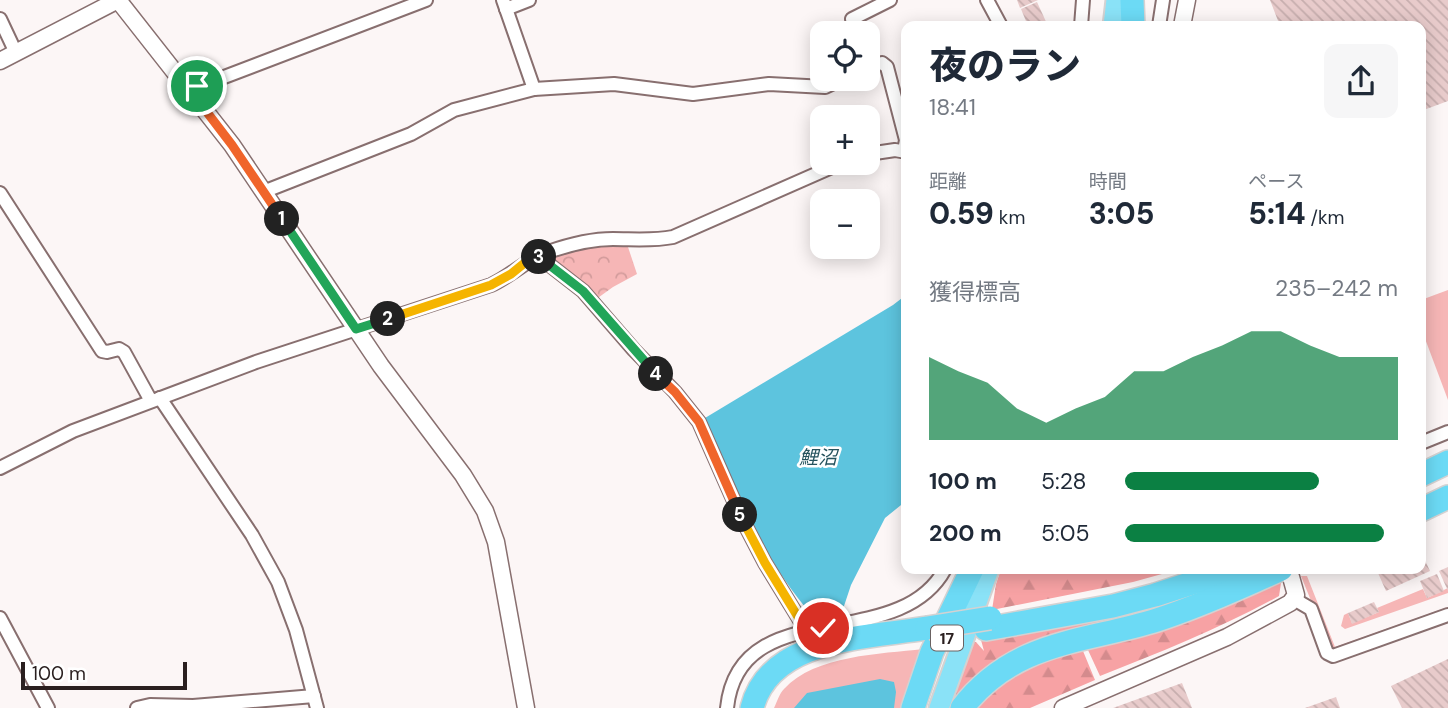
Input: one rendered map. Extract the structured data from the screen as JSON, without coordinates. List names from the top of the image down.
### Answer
{
  "streets": {
    "highway": ["17"]
  },
  "water": ["鯉沼"],
  "scale_bar": "100 m",
  "page": {
    "map_buttons": ["+", "−"],
    "heading": ["夜のラン", "18:41"],
    "stats": [
      ["距離", "0.59 km"],
      ["時間", "3:05"],
      ["ペース", "5:14 /km"]
    ],
    "pins": [
      "1",
      "3",
      "2",
      "4",
      "5"
    ],
    "chart": ["獲得標高", "235–242 m"],
    "list": [
      {
        "name": "100 m",
        "note": "5:28"
      },
      {
        "name": "200 m",
        "note": "5:05"
      }
    ],
    "scale": "100 m"
  }
}
